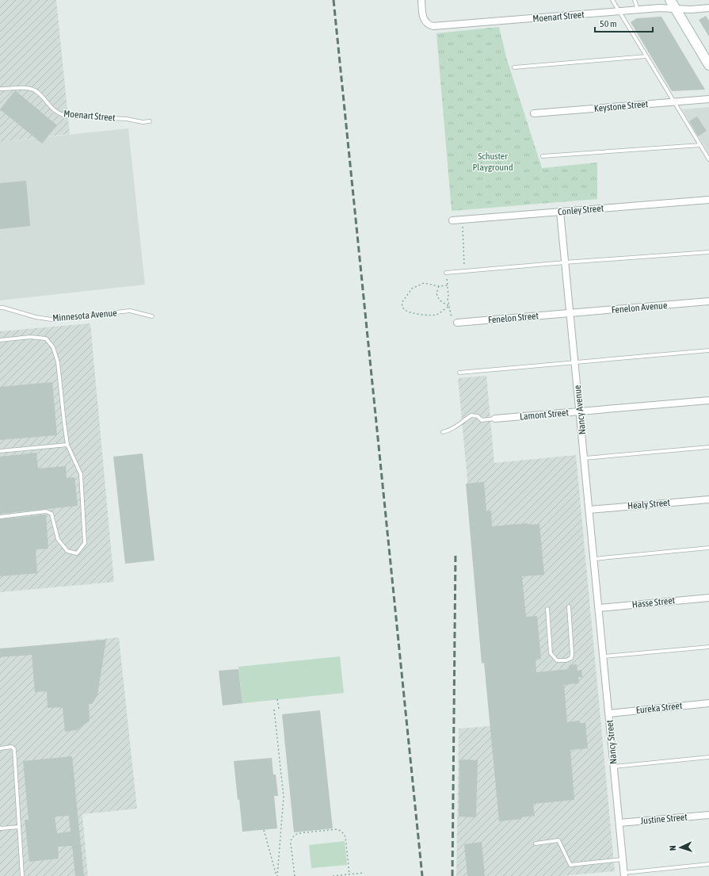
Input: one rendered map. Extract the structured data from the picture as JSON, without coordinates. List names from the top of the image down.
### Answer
{
  "streets": {
    "street": [
      "Moenart Street",
      "Keystone Street",
      "Conley Street",
      "Fenelon Avenue",
      "Fenelon Street",
      "Nancy Avenue",
      "Lamont Street",
      "Healy Street",
      "Hasse Street",
      "Eureka Street",
      "Nancy Street",
      "Justine Street"
    ],
    "lane": ["Minnesota Avenue"]
  },
  "crossings": [
    ["Conley Street", "Nancy Avenue"],
    ["Fenelon Avenue", "Fenelon Street"],
    ["Fenelon Avenue", "Nancy Avenue"],
    ["Fenelon Street", "Nancy Avenue"],
    ["Nancy Avenue", "Lamont Street"],
    ["Nancy Avenue", "Healy Street"],
    ["Nancy Avenue", "Hasse Street"],
    ["Nancy Avenue", "Nancy Street"],
    ["Hasse Street", "Nancy Street"],
    ["Eureka Street", "Nancy Street"],
    ["Nancy Street", "Justine Street"]
  ],
  "parks": ["Schuster Playground"],
  "scale_bar": "50 m",
  "north": "left"
}
